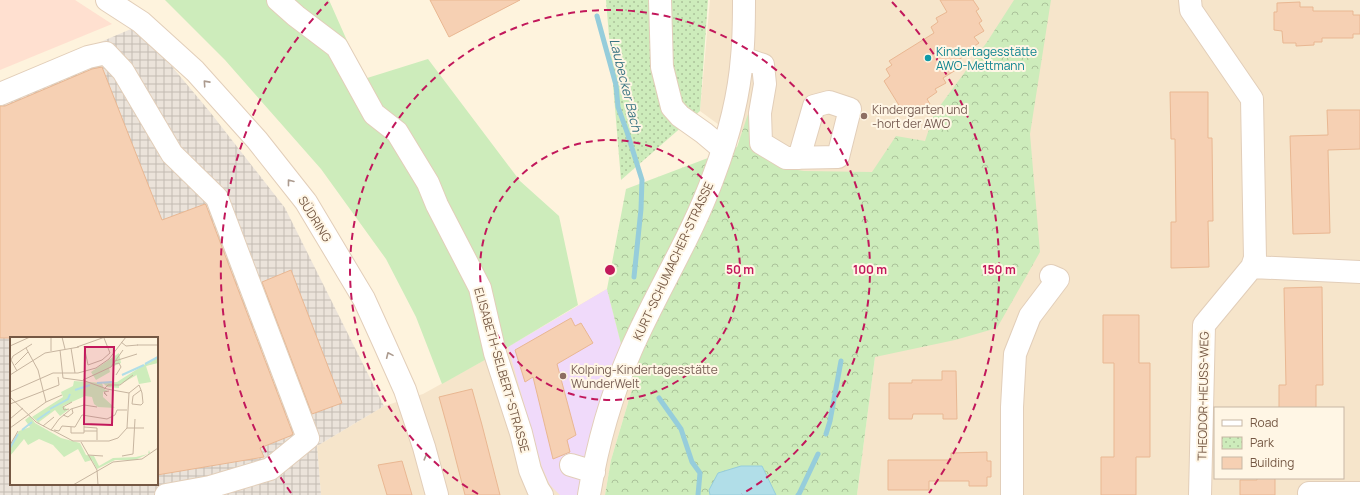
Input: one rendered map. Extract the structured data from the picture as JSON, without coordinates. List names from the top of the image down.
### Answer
{
  "streets": {
    "street": [
      "SÜDRING",
      "KURT-SCHUMACHER-STRASSE",
      "ELISABETH-SELBERT-STRASSE",
      "THEODOR-HEUSS-WEG"
    ]
  },
  "one_way": ["SÜDRING"],
  "water": ["Laubecker Bach"],
  "places": ["Kindertagesstätte AWO-Mettmann", "Kindergarten und -hort der AWO", "Kolping-Kindertagesstätte WunderWelt"],
  "legend": ["Road", "Park", "Building"],
  "rings": ["50 m", "100 m", "150 m"]
}
